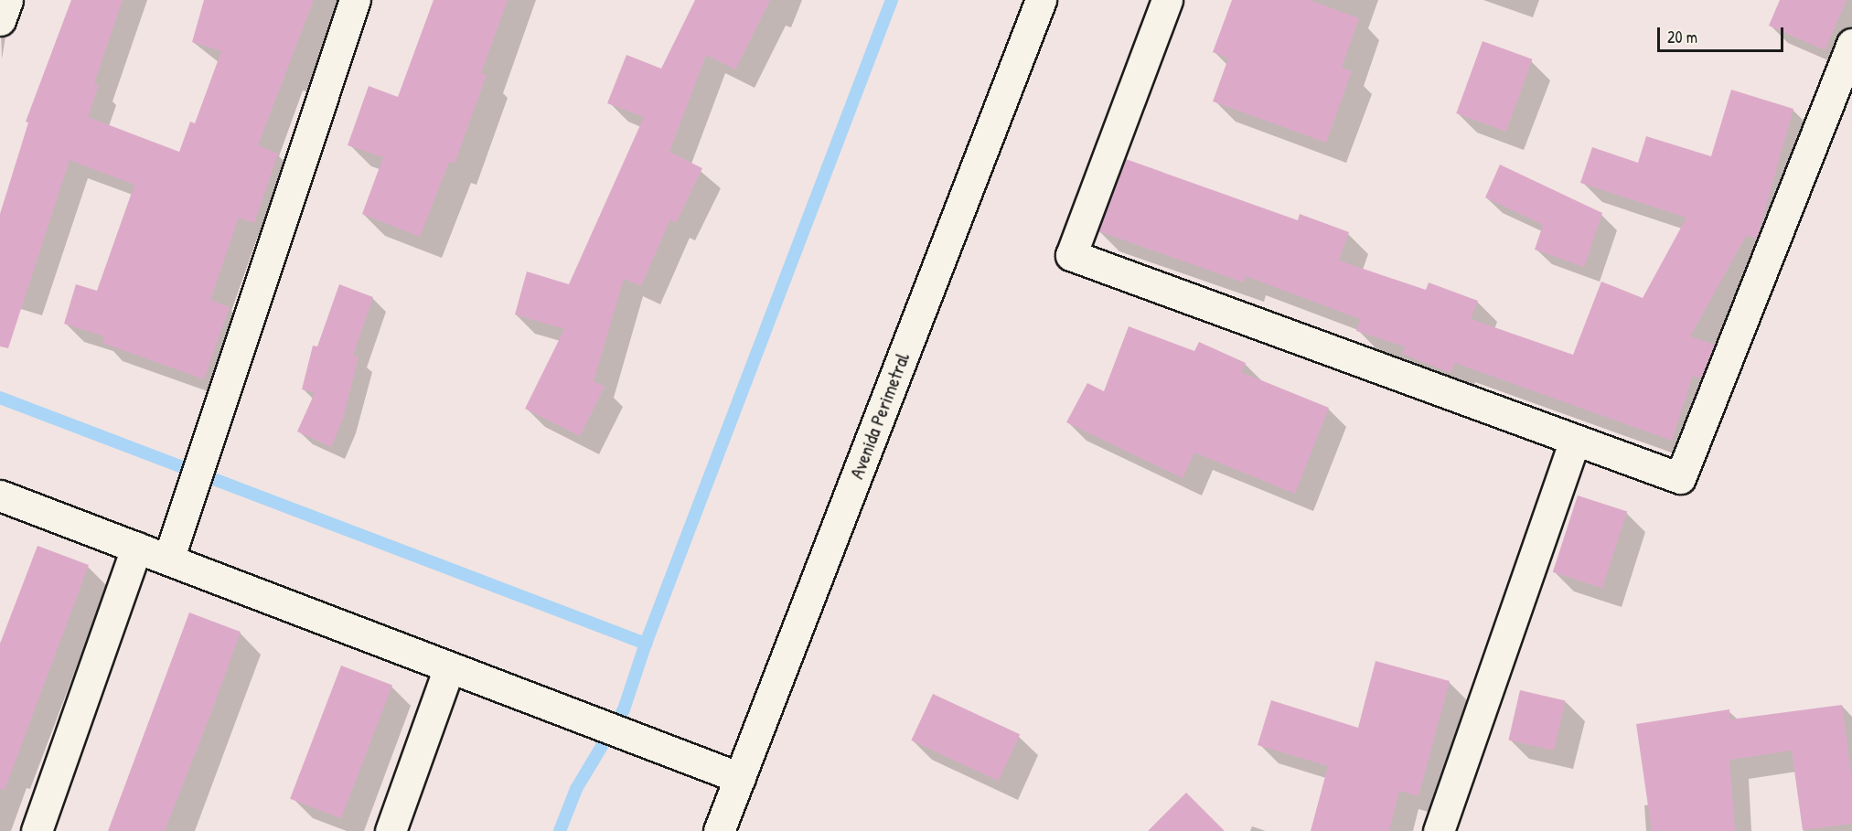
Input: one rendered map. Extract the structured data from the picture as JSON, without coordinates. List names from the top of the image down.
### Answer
{
  "streets": {
    "street": ["Avenida Perimetral"]
  },
  "scale_bar": "20 m"
}
